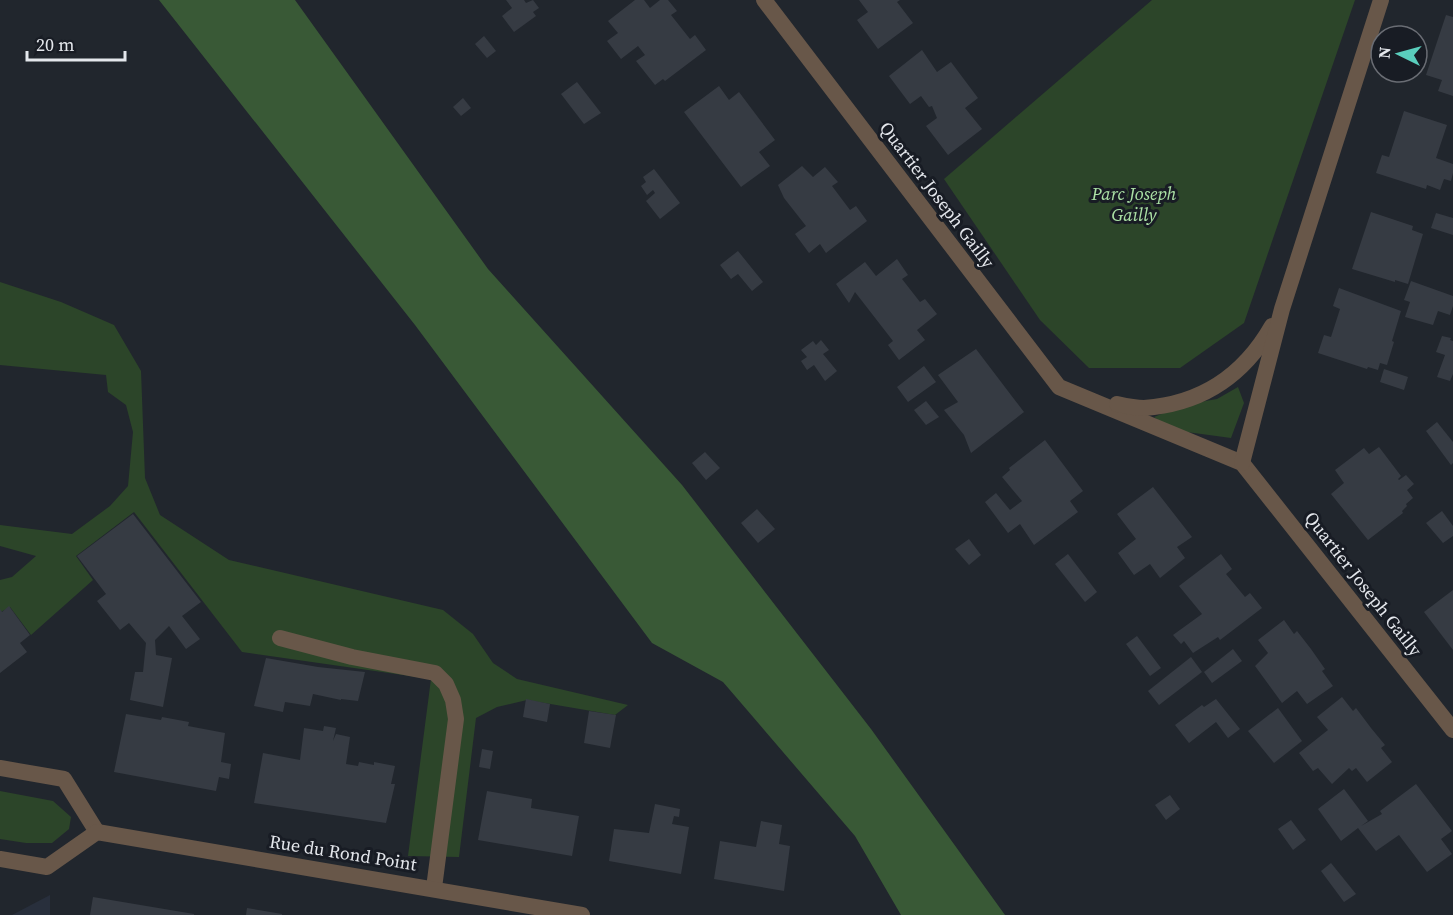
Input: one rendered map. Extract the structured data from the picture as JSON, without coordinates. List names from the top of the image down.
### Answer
{
  "streets": {
    "street": ["Quartier Joseph Gailly", "Rue du Rond Point"]
  },
  "parks": ["Parc Joseph Gailly"],
  "scale_bar": "20 m",
  "north": "left"
}
